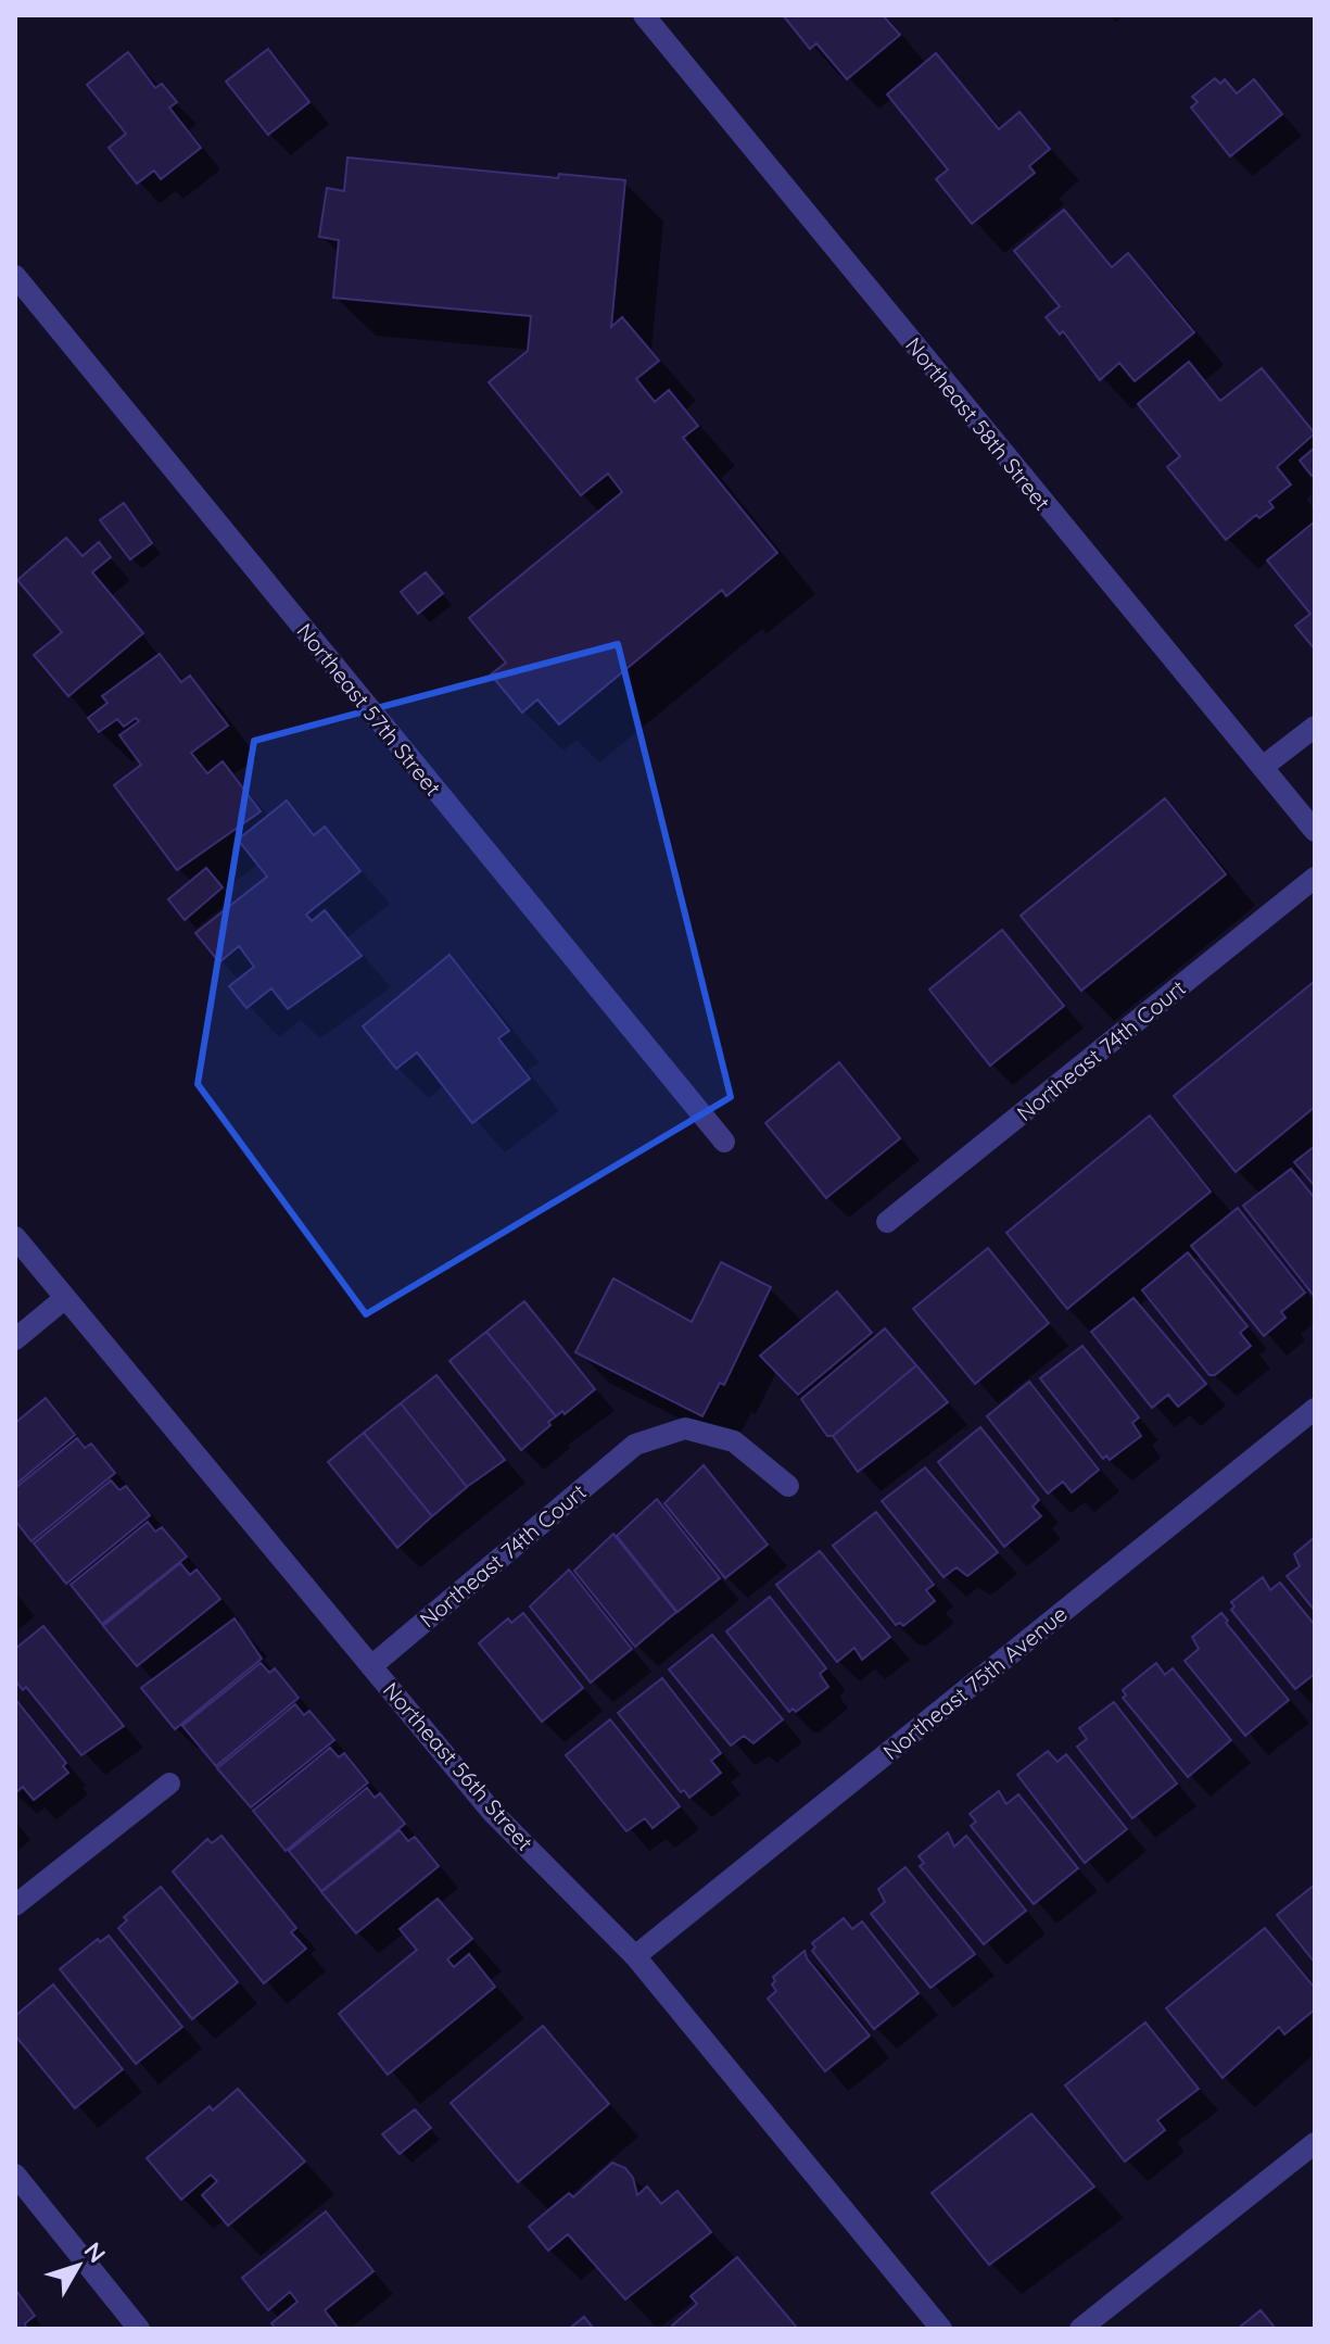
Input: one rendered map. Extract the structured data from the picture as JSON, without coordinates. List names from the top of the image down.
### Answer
{
  "streets": {
    "street": [
      "Northeast 58th Street",
      "Northeast 57th Street",
      "Northeast 74th Court",
      "Northeast 75th Avenue",
      "Northeast 56th Street"
    ]
  },
  "crossings": [
    ["Northeast 74th Court", "Northeast 56th Street"],
    ["Northeast 75th Avenue", "Northeast 56th Street"]
  ],
  "north": "top right"
}
